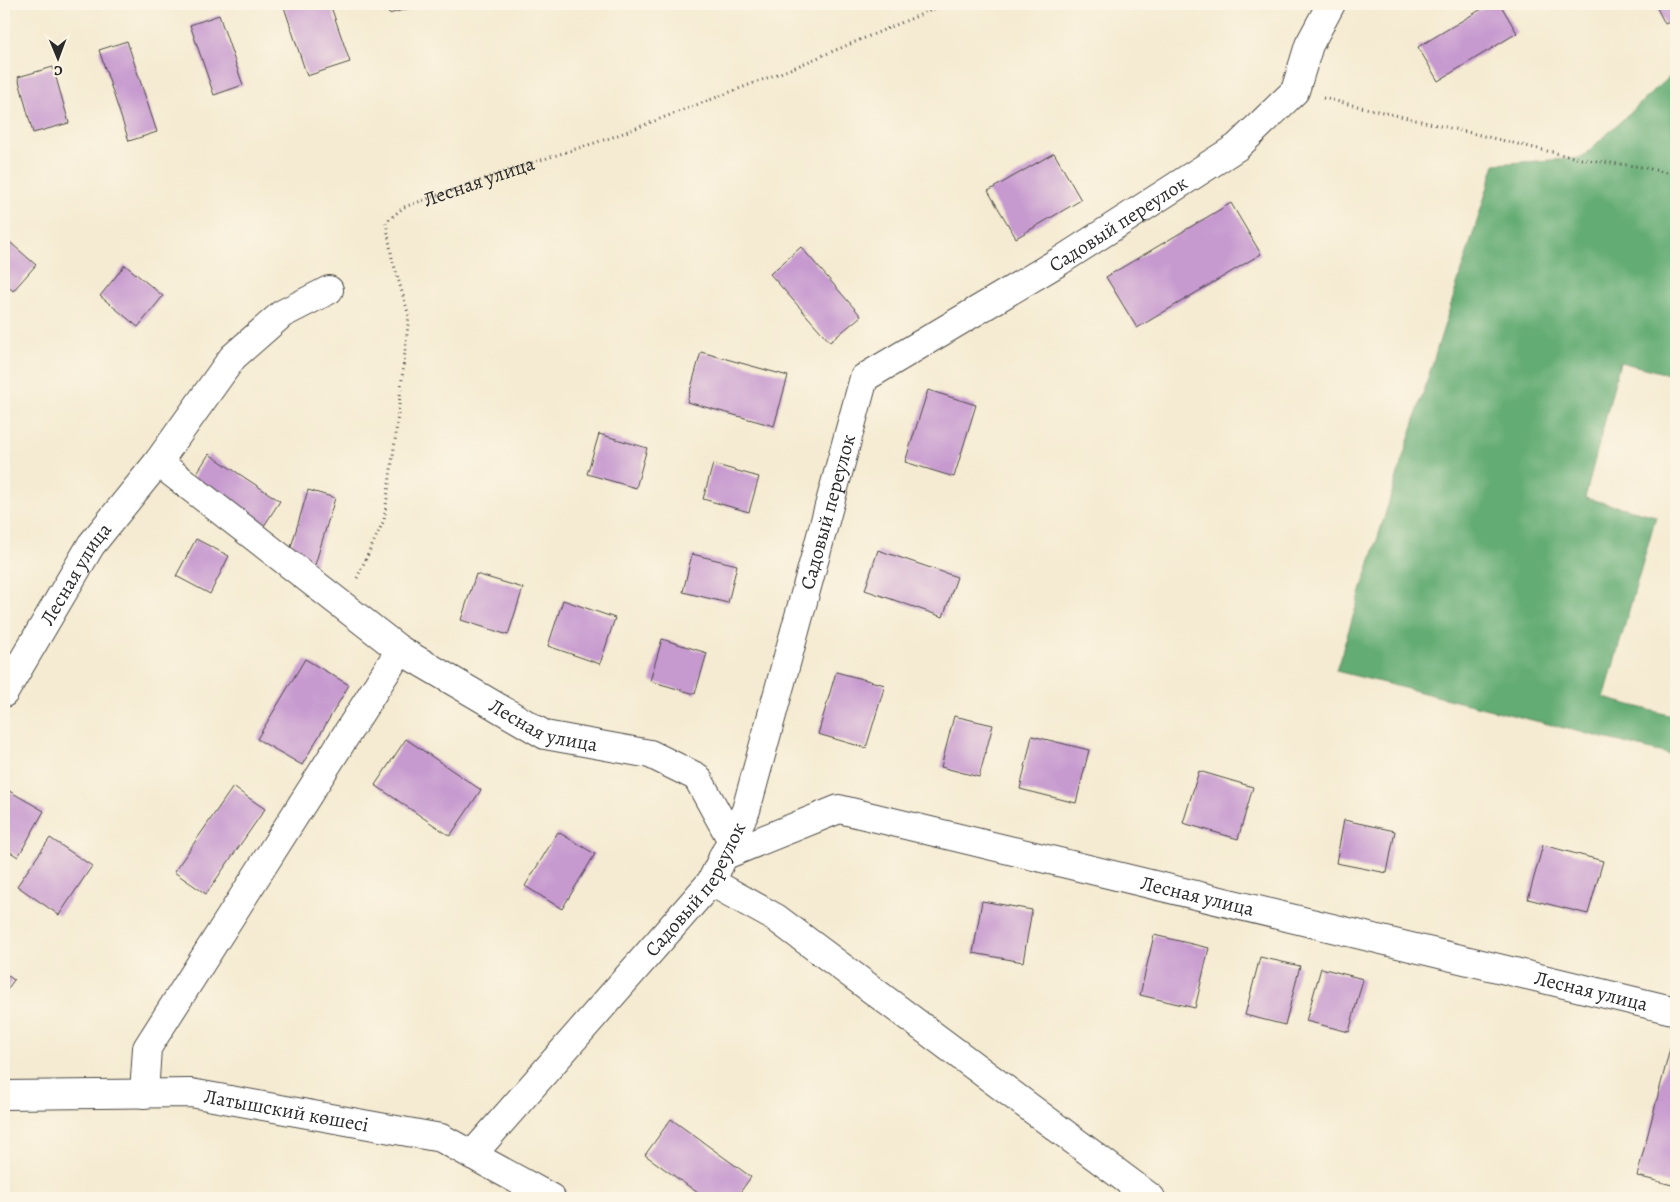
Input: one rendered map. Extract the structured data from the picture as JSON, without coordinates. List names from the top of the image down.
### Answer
{
  "streets": {
    "street": ["Лесная улица", "Садовый переулок", "Латышский көшесі"]
  },
  "crossings": [
    ["Лесная улица", "Садовый переулок"],
    ["Садовый переулок", "Латышский көшесі"]
  ],
  "north": "bottom"
}
